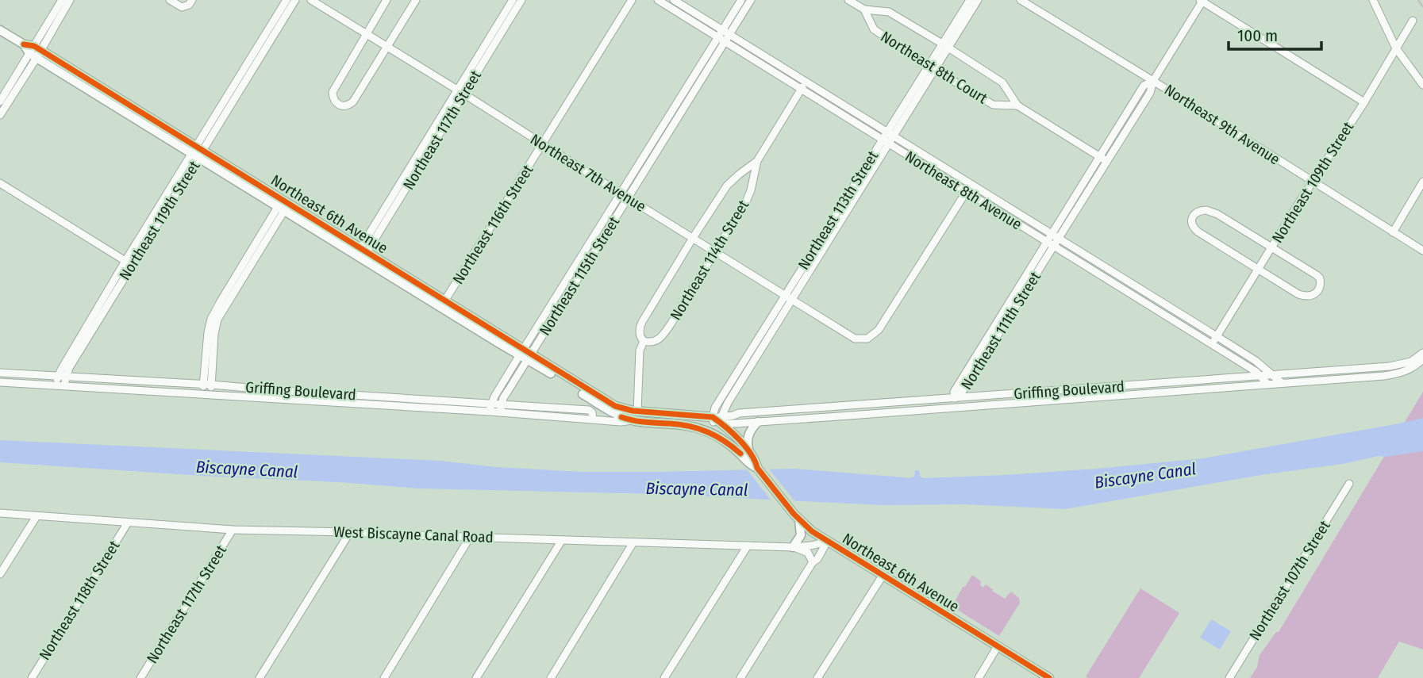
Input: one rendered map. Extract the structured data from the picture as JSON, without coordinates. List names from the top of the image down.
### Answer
{
  "streets": {
    "main road": ["Northeast 6th Avenue", "Griffing Boulevard"],
    "street": [
      "Northeast 8th Court",
      "Northeast 9th Avenue",
      "Northeast 117th Street",
      "Northeast 7th Avenue",
      "Northeast 109th Street",
      "Northeast 8th Avenue",
      "Northeast 113th Street",
      "Northeast 119th Street",
      "Northeast 116th Street",
      "Northeast 114th Street",
      "Northeast 115th Street",
      "Northeast 111th Street",
      "West Biscayne Canal Road",
      "Northeast 107th Street",
      "Northeast 118th Street"
    ]
  },
  "crossings": [
    ["Northeast 8th Court", "Northeast 113th Street"],
    ["Northeast 8th Court", "Northeast 111th Street"],
    ["Northeast 9th Avenue", "Northeast 109th Street"],
    ["Northeast 9th Avenue", "Northeast 111th Street"],
    ["Northeast 117th Street", "Northeast 7th Avenue"],
    ["Northeast 117th Street", "Northeast 6th Avenue"],
    ["Northeast 117th Street", "West Biscayne Canal Road"],
    ["Northeast 7th Avenue", "Northeast 8th Avenue"],
    ["Northeast 7th Avenue", "Northeast 113th Street"],
    ["Northeast 7th Avenue", "Northeast 116th Street"],
    ["Northeast 7th Avenue", "Northeast 114th Street"],
    ["Northeast 7th Avenue", "Northeast 115th Street"],
    ["Northeast 109th Street", "Northeast 8th Avenue"],
    ["Northeast 8th Avenue", "Northeast 113th Street"],
    ["Northeast 8th Avenue", "Northeast 114th Street"],
    ["Northeast 8th Avenue", "Northeast 115th Street"],
    ["Northeast 8th Avenue", "Northeast 111th Street"],
    ["Northeast 8th Avenue", "Griffing Boulevard"],
    ["Northeast 113th Street", "Northeast 6th Avenue"],
    ["Northeast 113th Street", "Griffing Boulevard"],
    ["Northeast 6th Avenue", "Northeast 119th Street"],
    ["Northeast 6th Avenue", "Northeast 116th Street"],
    ["Northeast 6th Avenue", "Northeast 115th Street"],
    ["Northeast 6th Avenue", "Griffing Boulevard"],
    ["Northeast 6th Avenue", "West Biscayne Canal Road"],
    ["Northeast 119th Street", "Griffing Boulevard"],
    ["Northeast 114th Street", "Griffing Boulevard"],
    ["Northeast 115th Street", "Griffing Boulevard"],
    ["Northeast 111th Street", "Griffing Boulevard"],
    ["West Biscayne Canal Road", "Northeast 118th Street"]
  ],
  "water": ["Biscayne Canal"],
  "scale_bar": "100 m"
}
